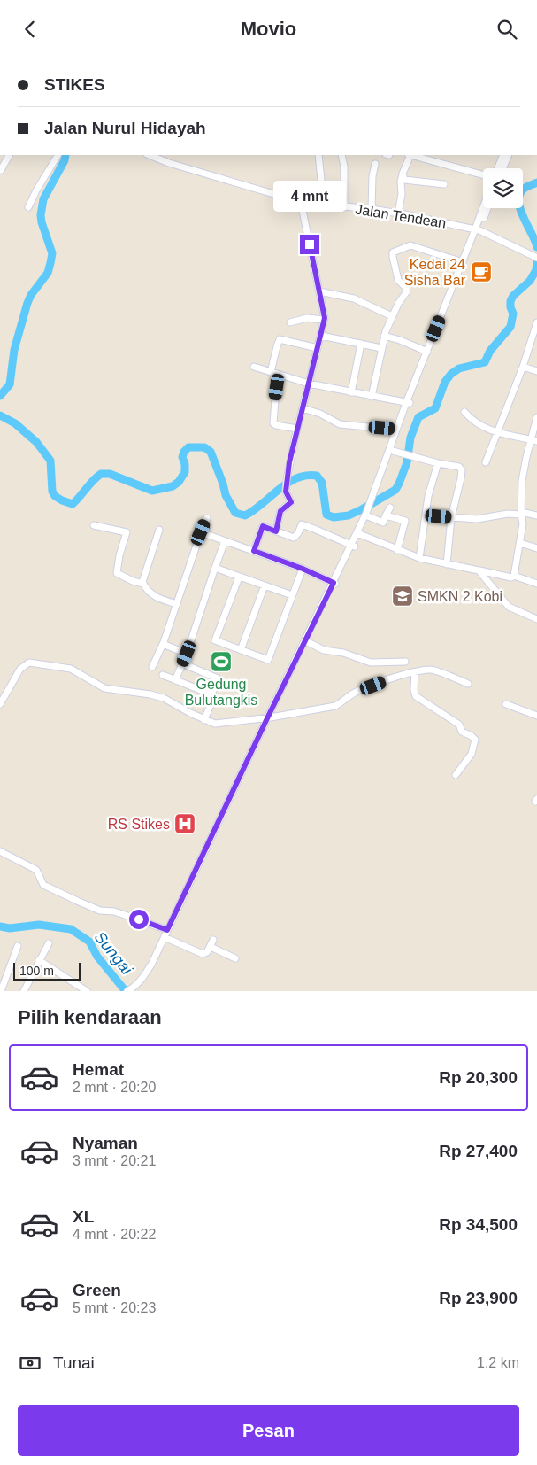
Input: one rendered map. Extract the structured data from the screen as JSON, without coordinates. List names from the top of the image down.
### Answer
{
  "streets": {
    "street": ["Jalan Tendean"]
  },
  "water": ["Sungai"],
  "places": {
    "cafe": ["Kedai 24 Sisha Bar"],
    "school or university": ["SMKN 2 Kobi"],
    "sports": ["Gedung Bulutangkis"],
    "hospital": ["RS Stikes"]
  },
  "scale_bar": "100 m",
  "page": {
    "header": "Movio",
    "banner": ["STIKES", "Jalan Nurul Hidayah"],
    "bubble": "4 mnt",
    "scale": "100 m",
    "heading": "Pilih kendaraan",
    "list": [
      {
        "name": "Hemat",
        "note": "2 mnt · 20:20",
        "value": "Rp 20,300"
      },
      {
        "name": "Nyaman",
        "note": "3 mnt · 20:21",
        "value": "Rp 27,400"
      },
      {
        "name": "XL",
        "note": "4 mnt · 20:22",
        "value": "Rp 34,500"
      },
      {
        "name": "Green",
        "note": "5 mnt · 20:23",
        "value": "Rp 23,900"
      }
    ],
    "pay": ["Tunai", "1.2 km"],
    "buttons": "Pesan"
  }
}
